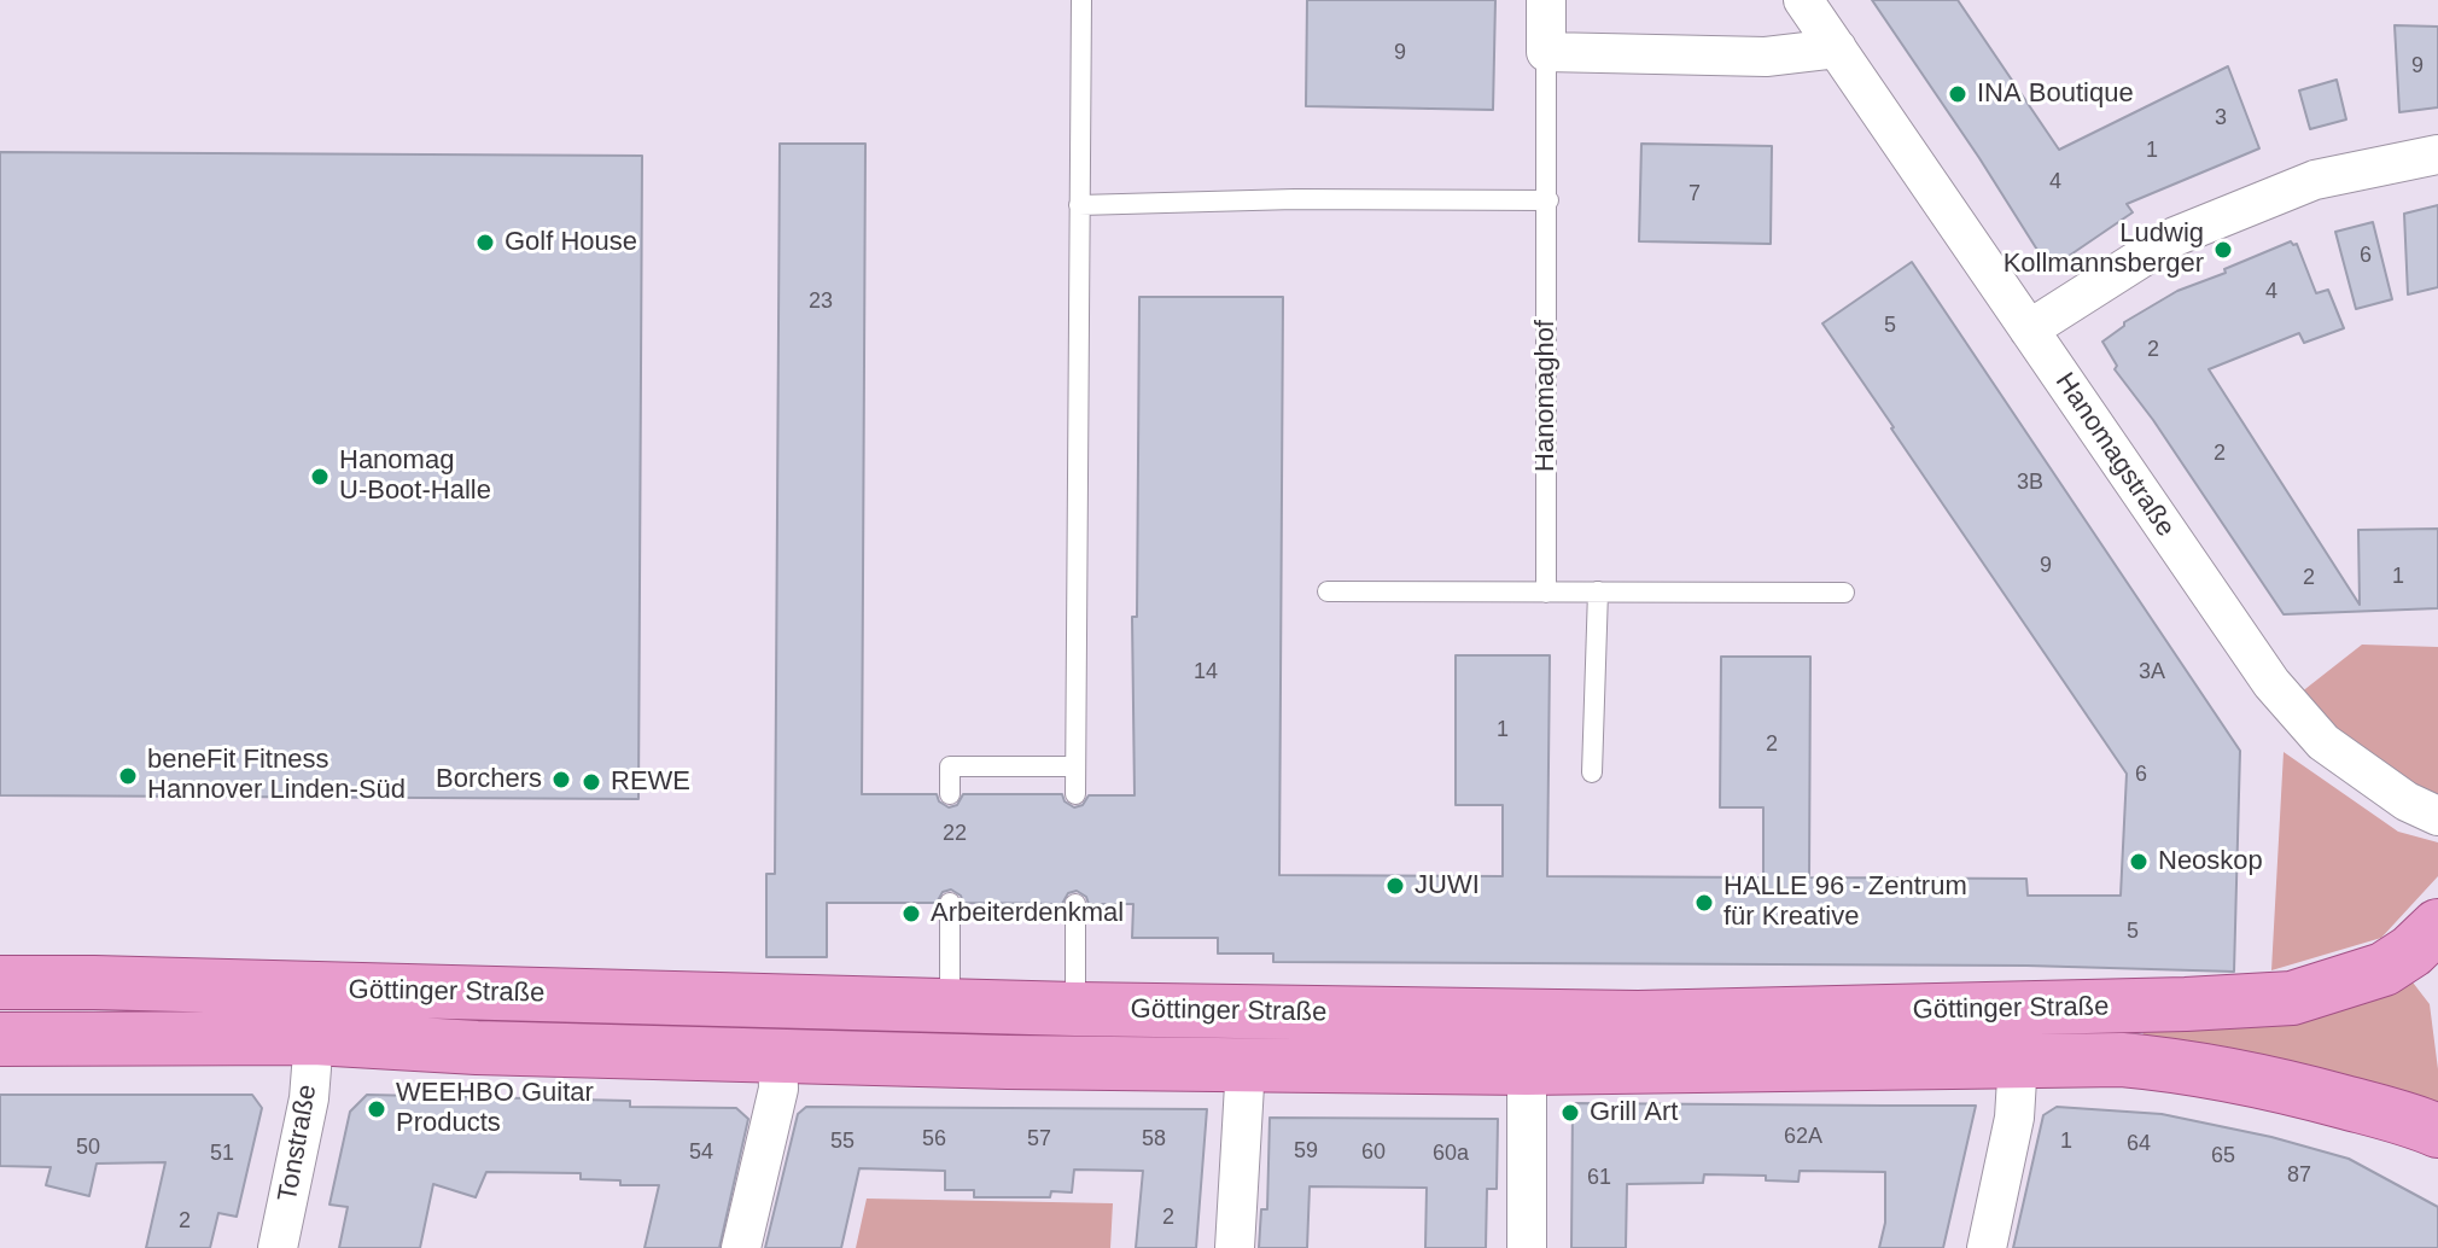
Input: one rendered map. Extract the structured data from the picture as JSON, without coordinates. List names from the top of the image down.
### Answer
{
  "streets": {
    "main road": ["Göttinger Straße"],
    "street": ["Hanomagstraße", "Tonstraße"],
    "lane": ["Hanomaghof"]
  },
  "crossings": [
    ["Göttinger Straße", "Tonstraße"]
  ],
  "places": [
    "INA Boutique",
    "Golf House",
    "Ludwig Kollmannsberger",
    "Hanomag U-Boot-Halle",
    "beneFit Fitness Hannover Linden-Süd",
    "Borchers",
    "REWE",
    "Neoskop",
    "JUWI",
    "HALLE 96 - Zentrum für Kreative",
    "Arbeiterdenkmal",
    "WEEHBO Guitar Products",
    "Grill Art"
  ],
  "house_numbers": [
    "9",
    "9",
    "3",
    "1",
    "4",
    "7",
    "6",
    "4",
    "23",
    "5",
    "2",
    "2",
    "3B",
    "9",
    "1",
    "2",
    "14",
    "3A",
    "1",
    "2",
    "6",
    "22",
    "5",
    "62A",
    "56",
    "57",
    "58",
    "55",
    "1",
    "64",
    "50",
    "59",
    "54",
    "60",
    "51",
    "60a",
    "65",
    "87",
    "61",
    "2",
    "2"
  ]
}
